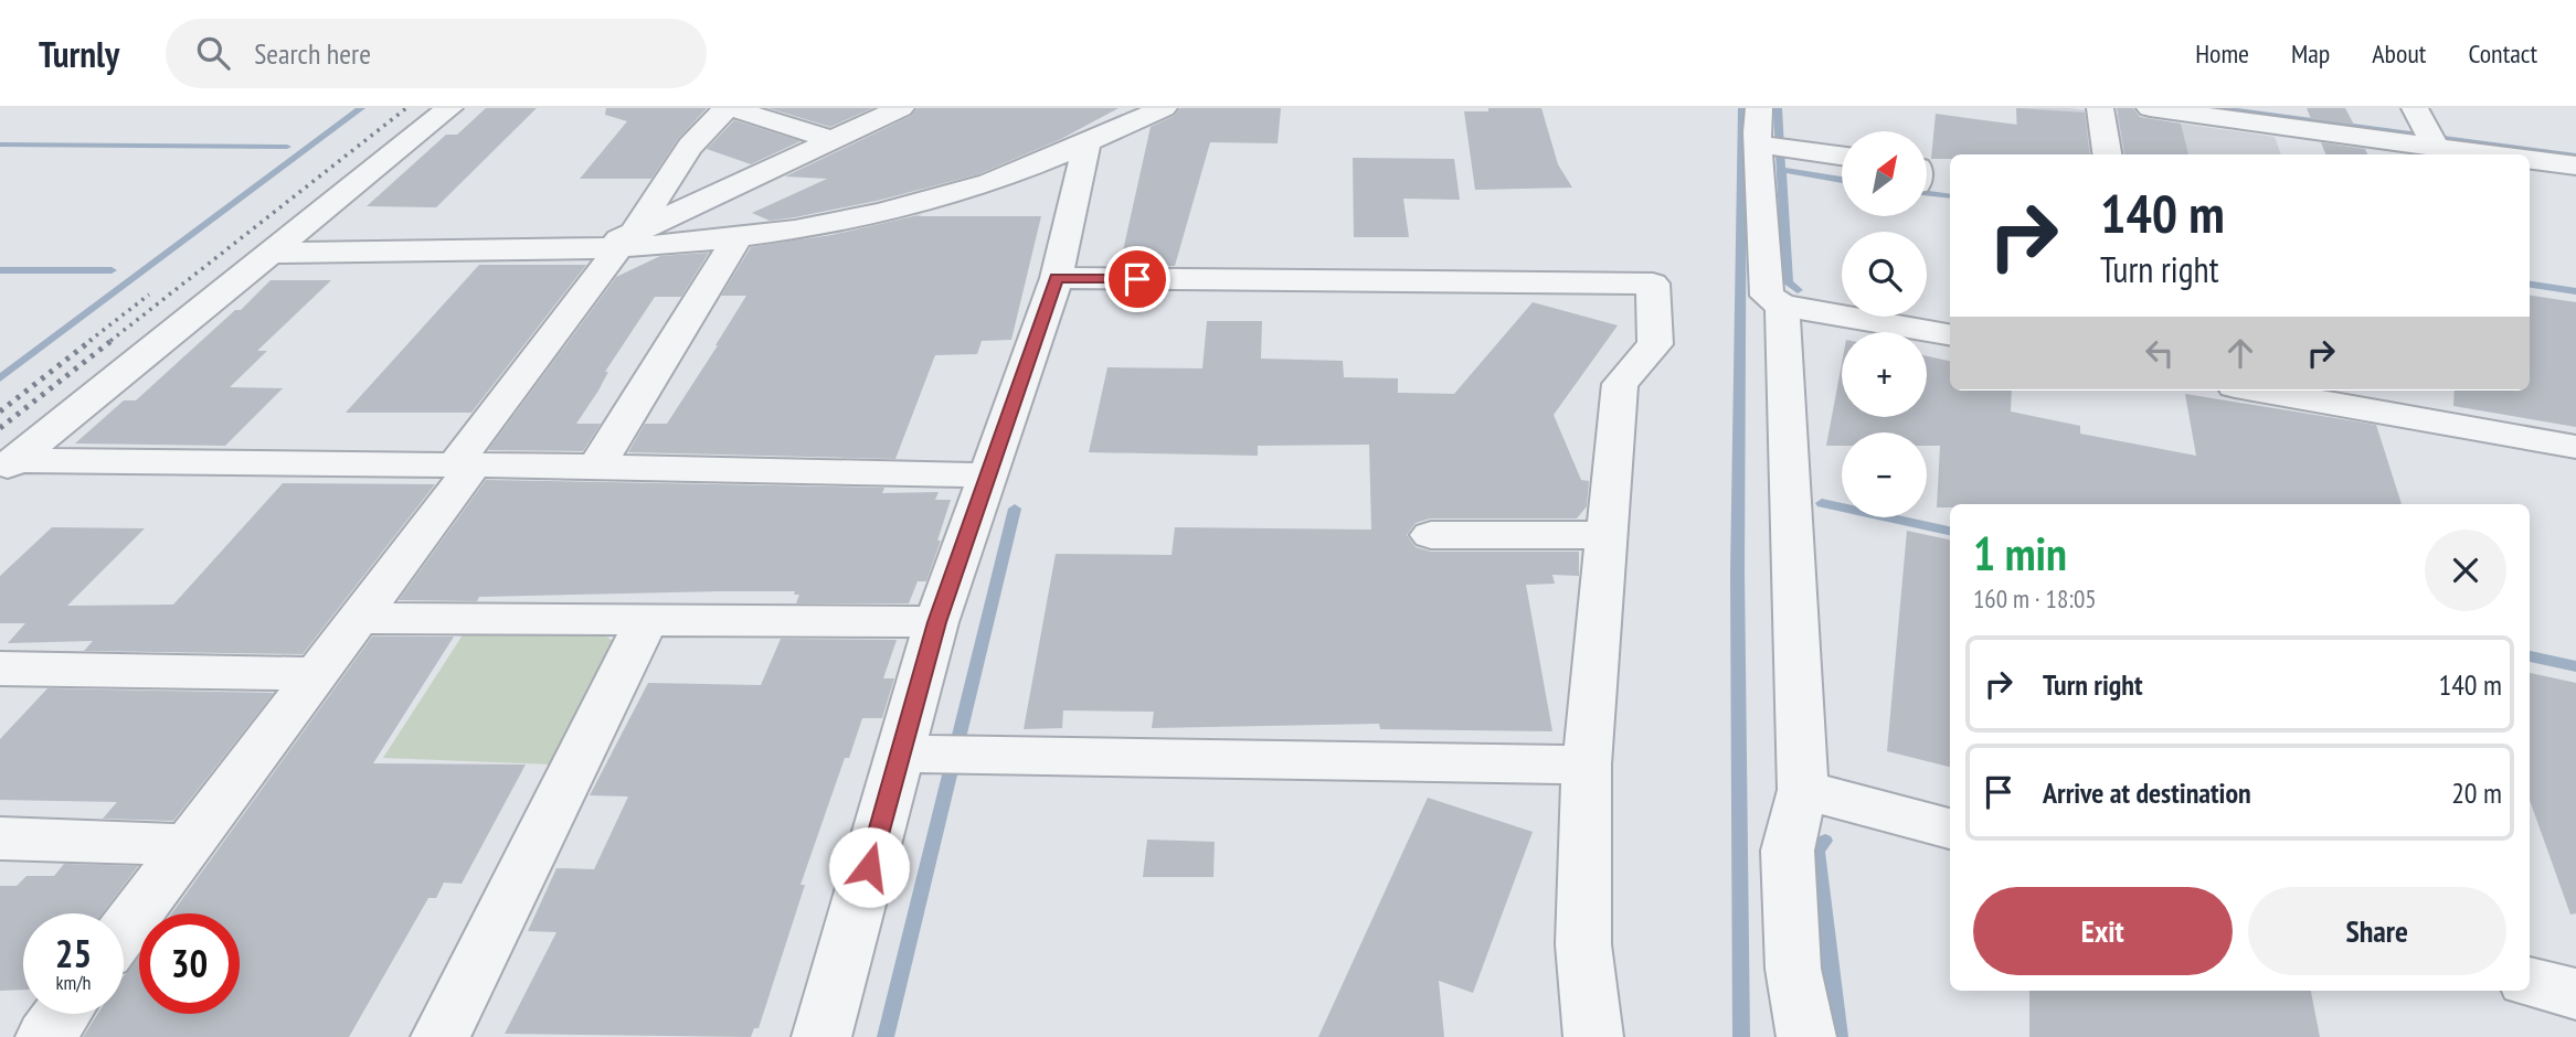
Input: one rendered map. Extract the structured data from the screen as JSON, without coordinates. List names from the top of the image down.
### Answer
{
  "north": "top right",
  "page": {
    "header": "Turnly",
    "search": "Search here",
    "nav": [
      "Home",
      "Map",
      "About",
      "Contact"
    ],
    "map_buttons": ["+", "−"],
    "turn": ["140 m", "Turn right"],
    "heading": ["1 min", "160 m · 18:05"],
    "list": [
      {
        "name": "Turn right",
        "value": "140 m"
      },
      {
        "name": "Arrive at destination",
        "value": "20 m"
      }
    ],
    "buttons": ["Exit", "Share"],
    "speed": "25 km/h",
    "limit": "30"
  }
}
